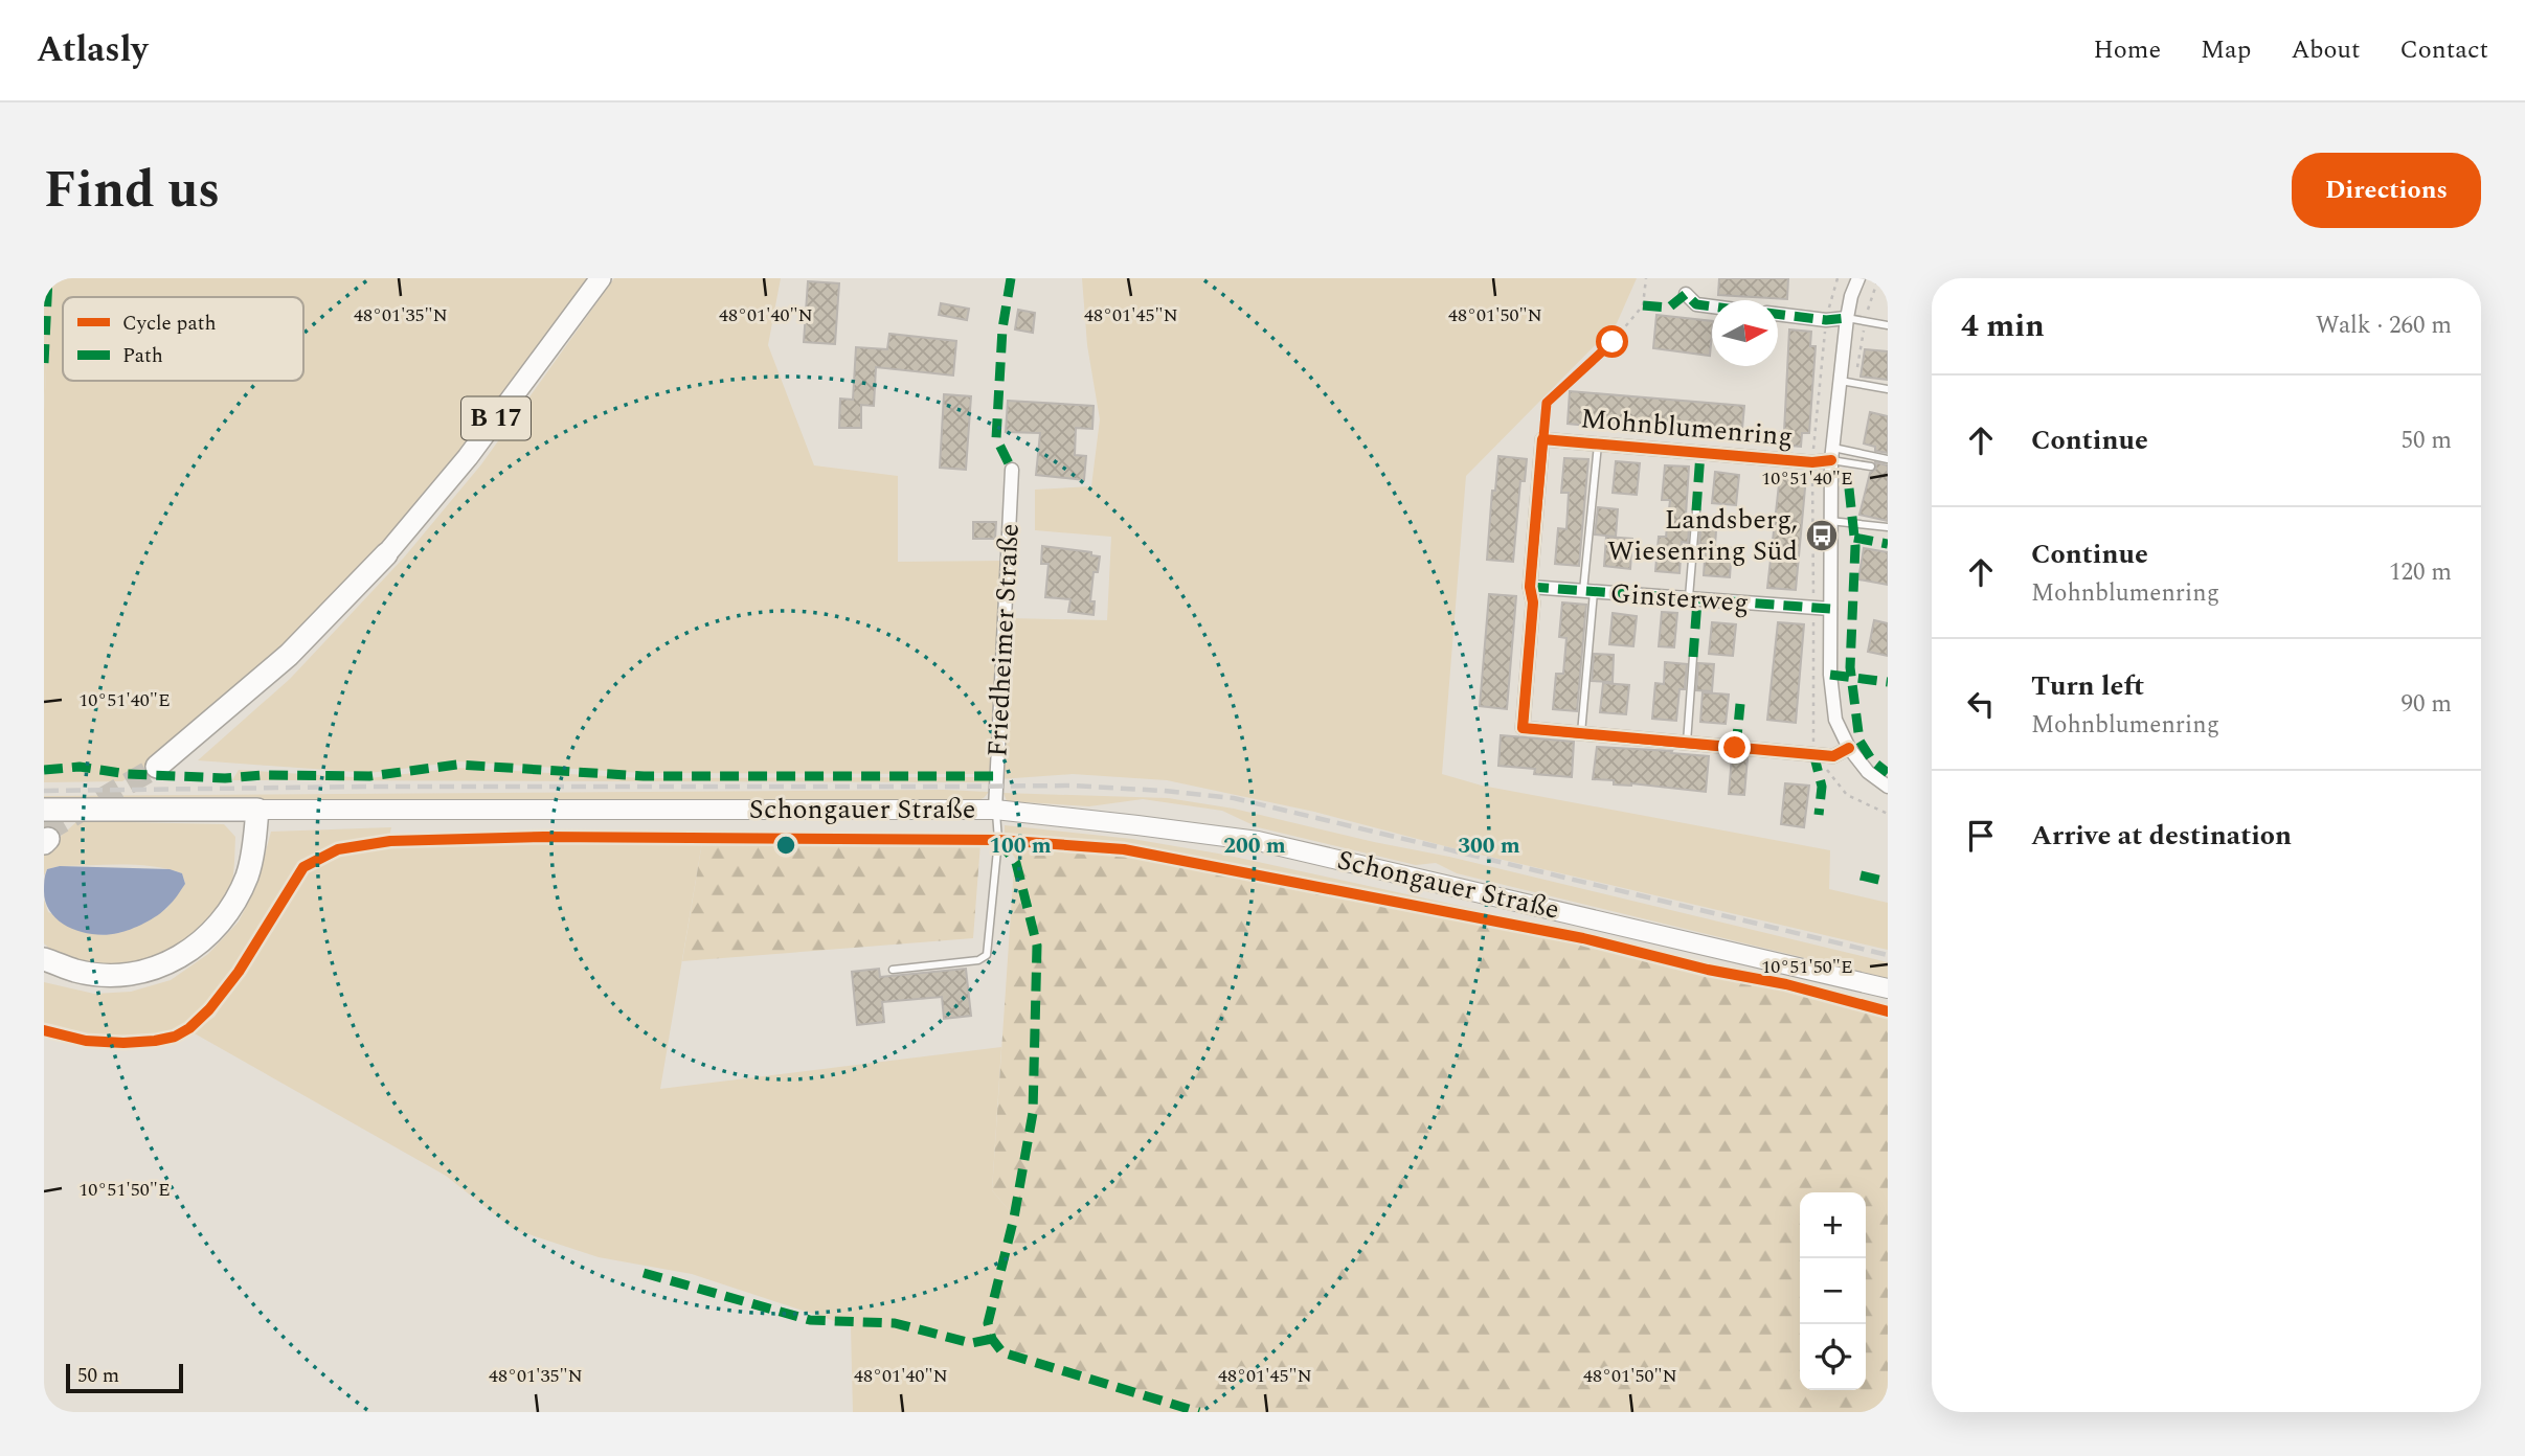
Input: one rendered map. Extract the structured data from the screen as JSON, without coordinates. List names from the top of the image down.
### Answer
{
  "streets": {
    "highway": ["B 17"],
    "main road": ["Schongauer Straße"],
    "street": ["Mohnblumenring", "Ginsterweg", "Friedheimer Straße"]
  },
  "crossings": [
    ["Mohnblumenring", "Ginsterweg"],
    ["Friedheimer Straße", "Schongauer Straße"]
  ],
  "places": {
    "bus stop": ["Landsberg, Wiesenring Süd"]
  },
  "legend": ["Cycle path", "Path"],
  "scale_bar": "50 m",
  "north": "right",
  "page": {
    "header": "Atlasly",
    "nav": [
      "Home",
      "Map",
      "About",
      "Contact"
    ],
    "title": "Find us",
    "buttons": "Directions",
    "heading": ["4 min", "Walk · 260 m"],
    "list": [
      ["Continue", "50 m"],
      ["Continue", "Mohnblumenring", "120 m"],
      ["Turn left", "Mohnblumenring", "90 m"],
      "Arrive at destination"
    ],
    "map_buttons": ["+", "−"],
    "scale": "50 m"
  },
  "coordinates": [
    "48°01'35\"N",
    "48°01'40\"N",
    "48°01'45\"N",
    "48°01'50\"N",
    "10°51'40\"E",
    "10°51'50\"E"
  ],
  "rings": ["100 m", "200 m", "300 m"]
}
